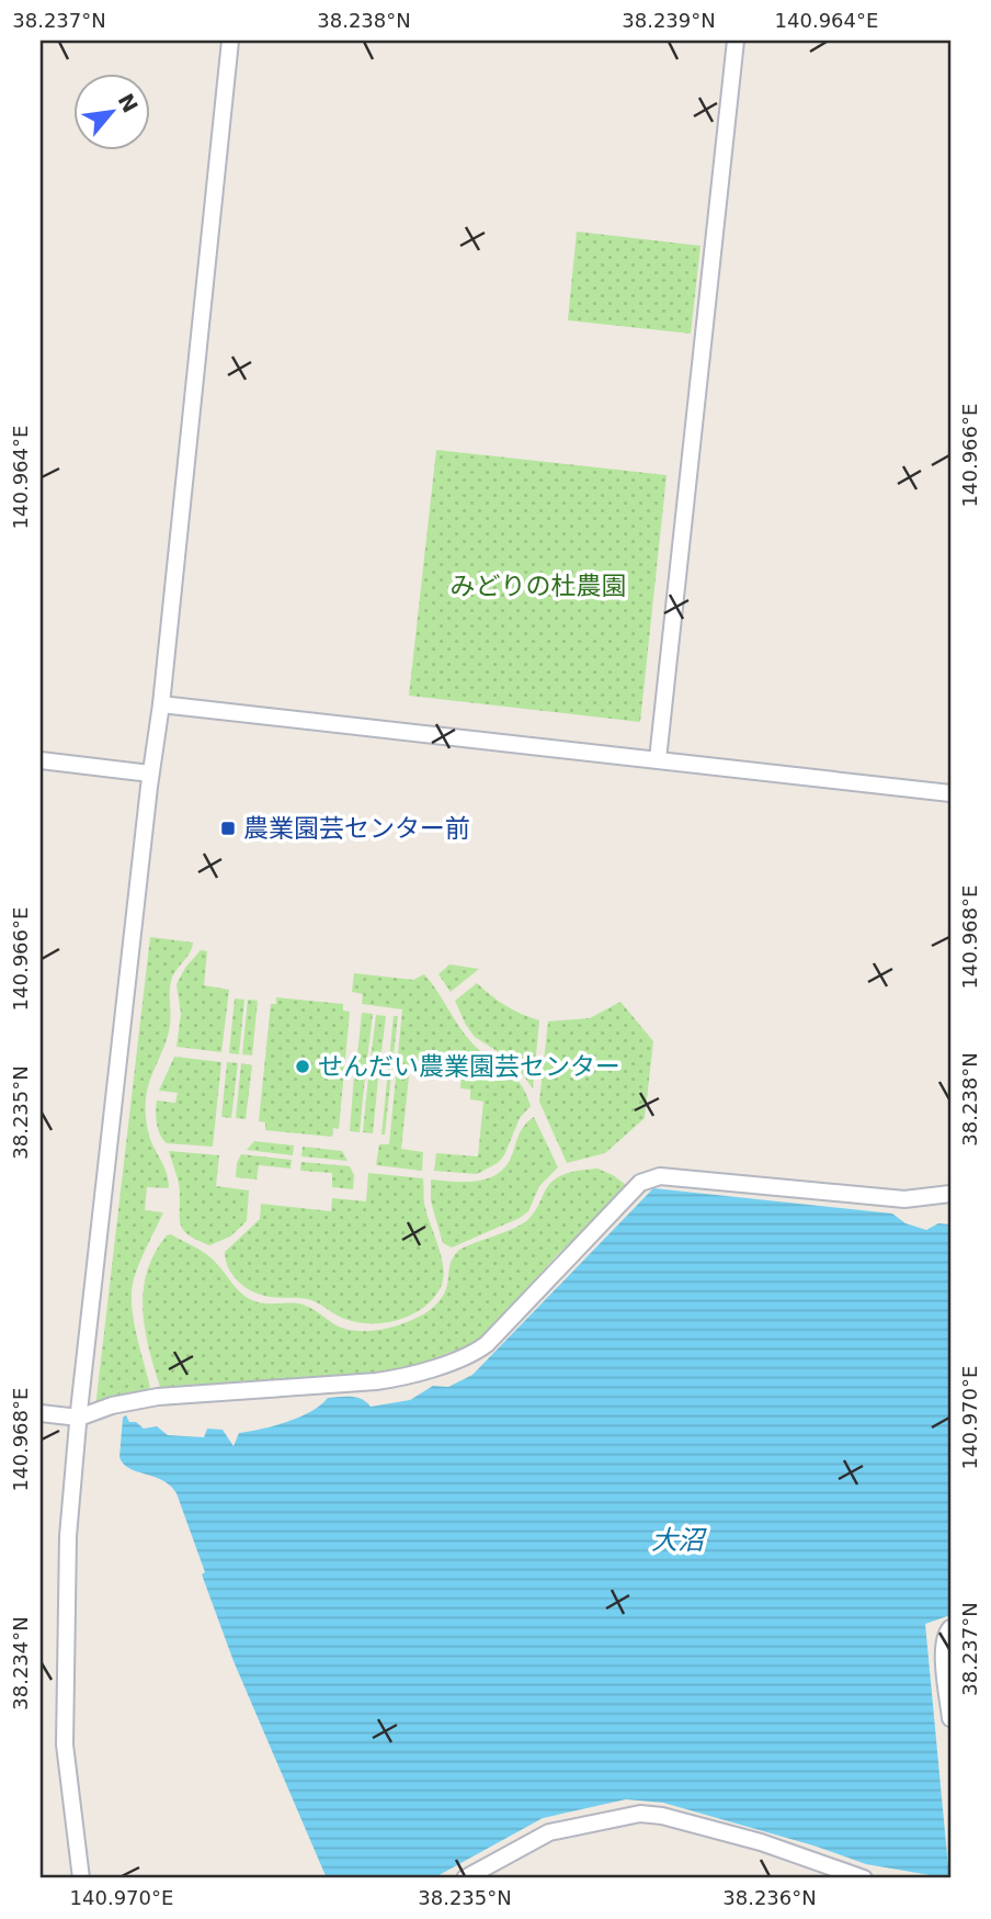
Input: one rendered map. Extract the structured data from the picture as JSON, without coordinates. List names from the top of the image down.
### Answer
{
  "water": ["大沼"],
  "parks": ["みどりの杜農園"],
  "places": {
    "transit": ["農業園芸センター前"],
    "other": ["せんだい農業園芸センター"]
  },
  "north": "top right",
  "coordinates": [
    "38.237°N",
    "38.238°N",
    "38.239°N",
    "140.964°E",
    "140.966°E",
    "140.968°E",
    "38.235°N",
    "140.970°E",
    "38.234°N",
    "38.236°N"
  ]
}
